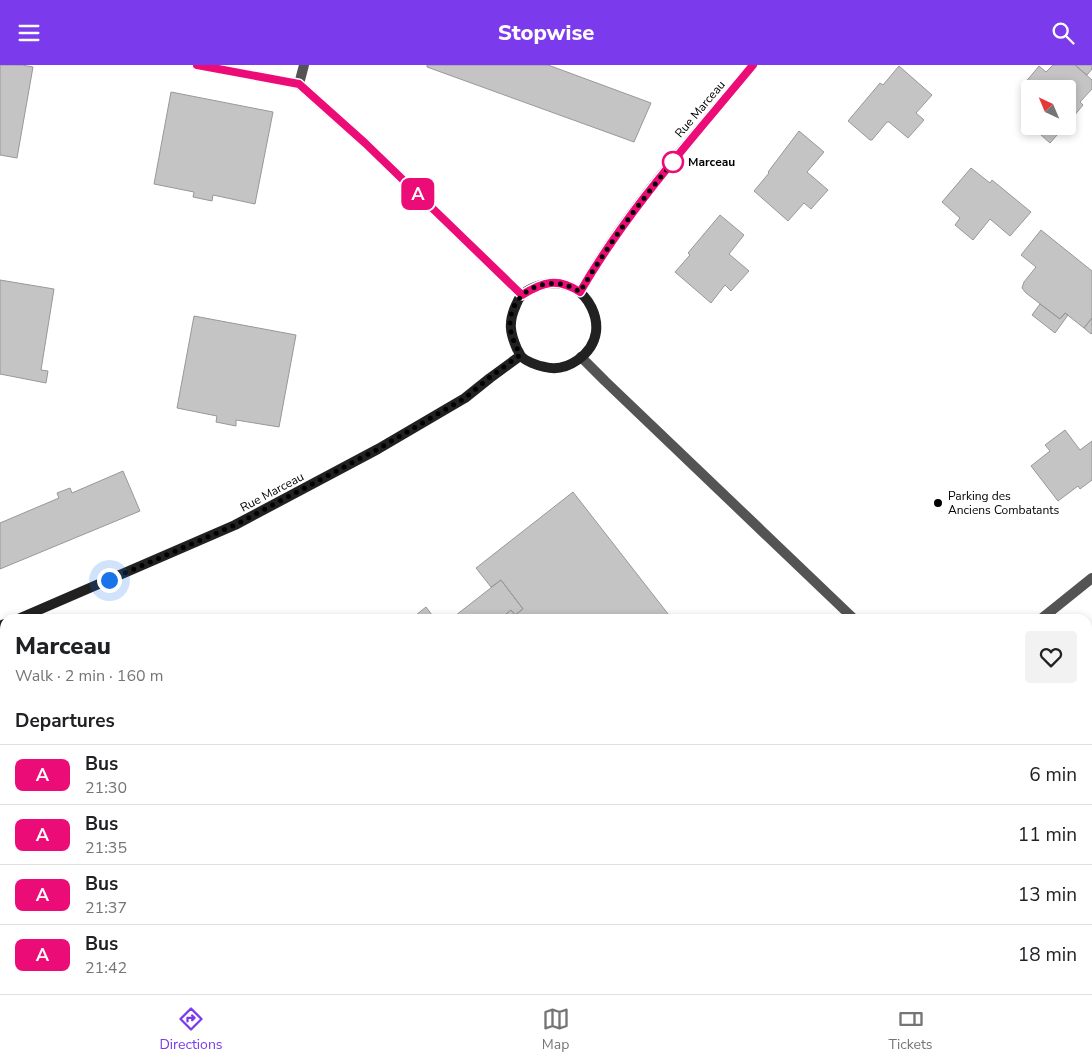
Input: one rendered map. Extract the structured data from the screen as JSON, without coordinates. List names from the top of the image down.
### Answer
{
  "streets": {
    "street": ["Rue Marceau"]
  },
  "places": ["Marceau", "Parking des Anciens Combatants"],
  "lines": ["bus line A"],
  "north": "top left",
  "page": {
    "header": "Stopwise",
    "on_map": "A",
    "heading": [
      ["Marceau", "Walk · 2 min · 160 m"],
      "Departures"
    ],
    "list": [
      {
        "mark": "A",
        "name": "Bus",
        "note": "21:30",
        "value": "6 min"
      },
      {
        "mark": "A",
        "name": "Bus",
        "note": "21:35",
        "value": "11 min"
      },
      {
        "mark": "A",
        "name": "Bus",
        "note": "21:37",
        "value": "13 min"
      },
      {
        "mark": "A",
        "name": "Bus",
        "note": "21:42",
        "value": "18 min"
      }
    ],
    "tabs": ["Directions", "Map", "Tickets"]
  }
}
